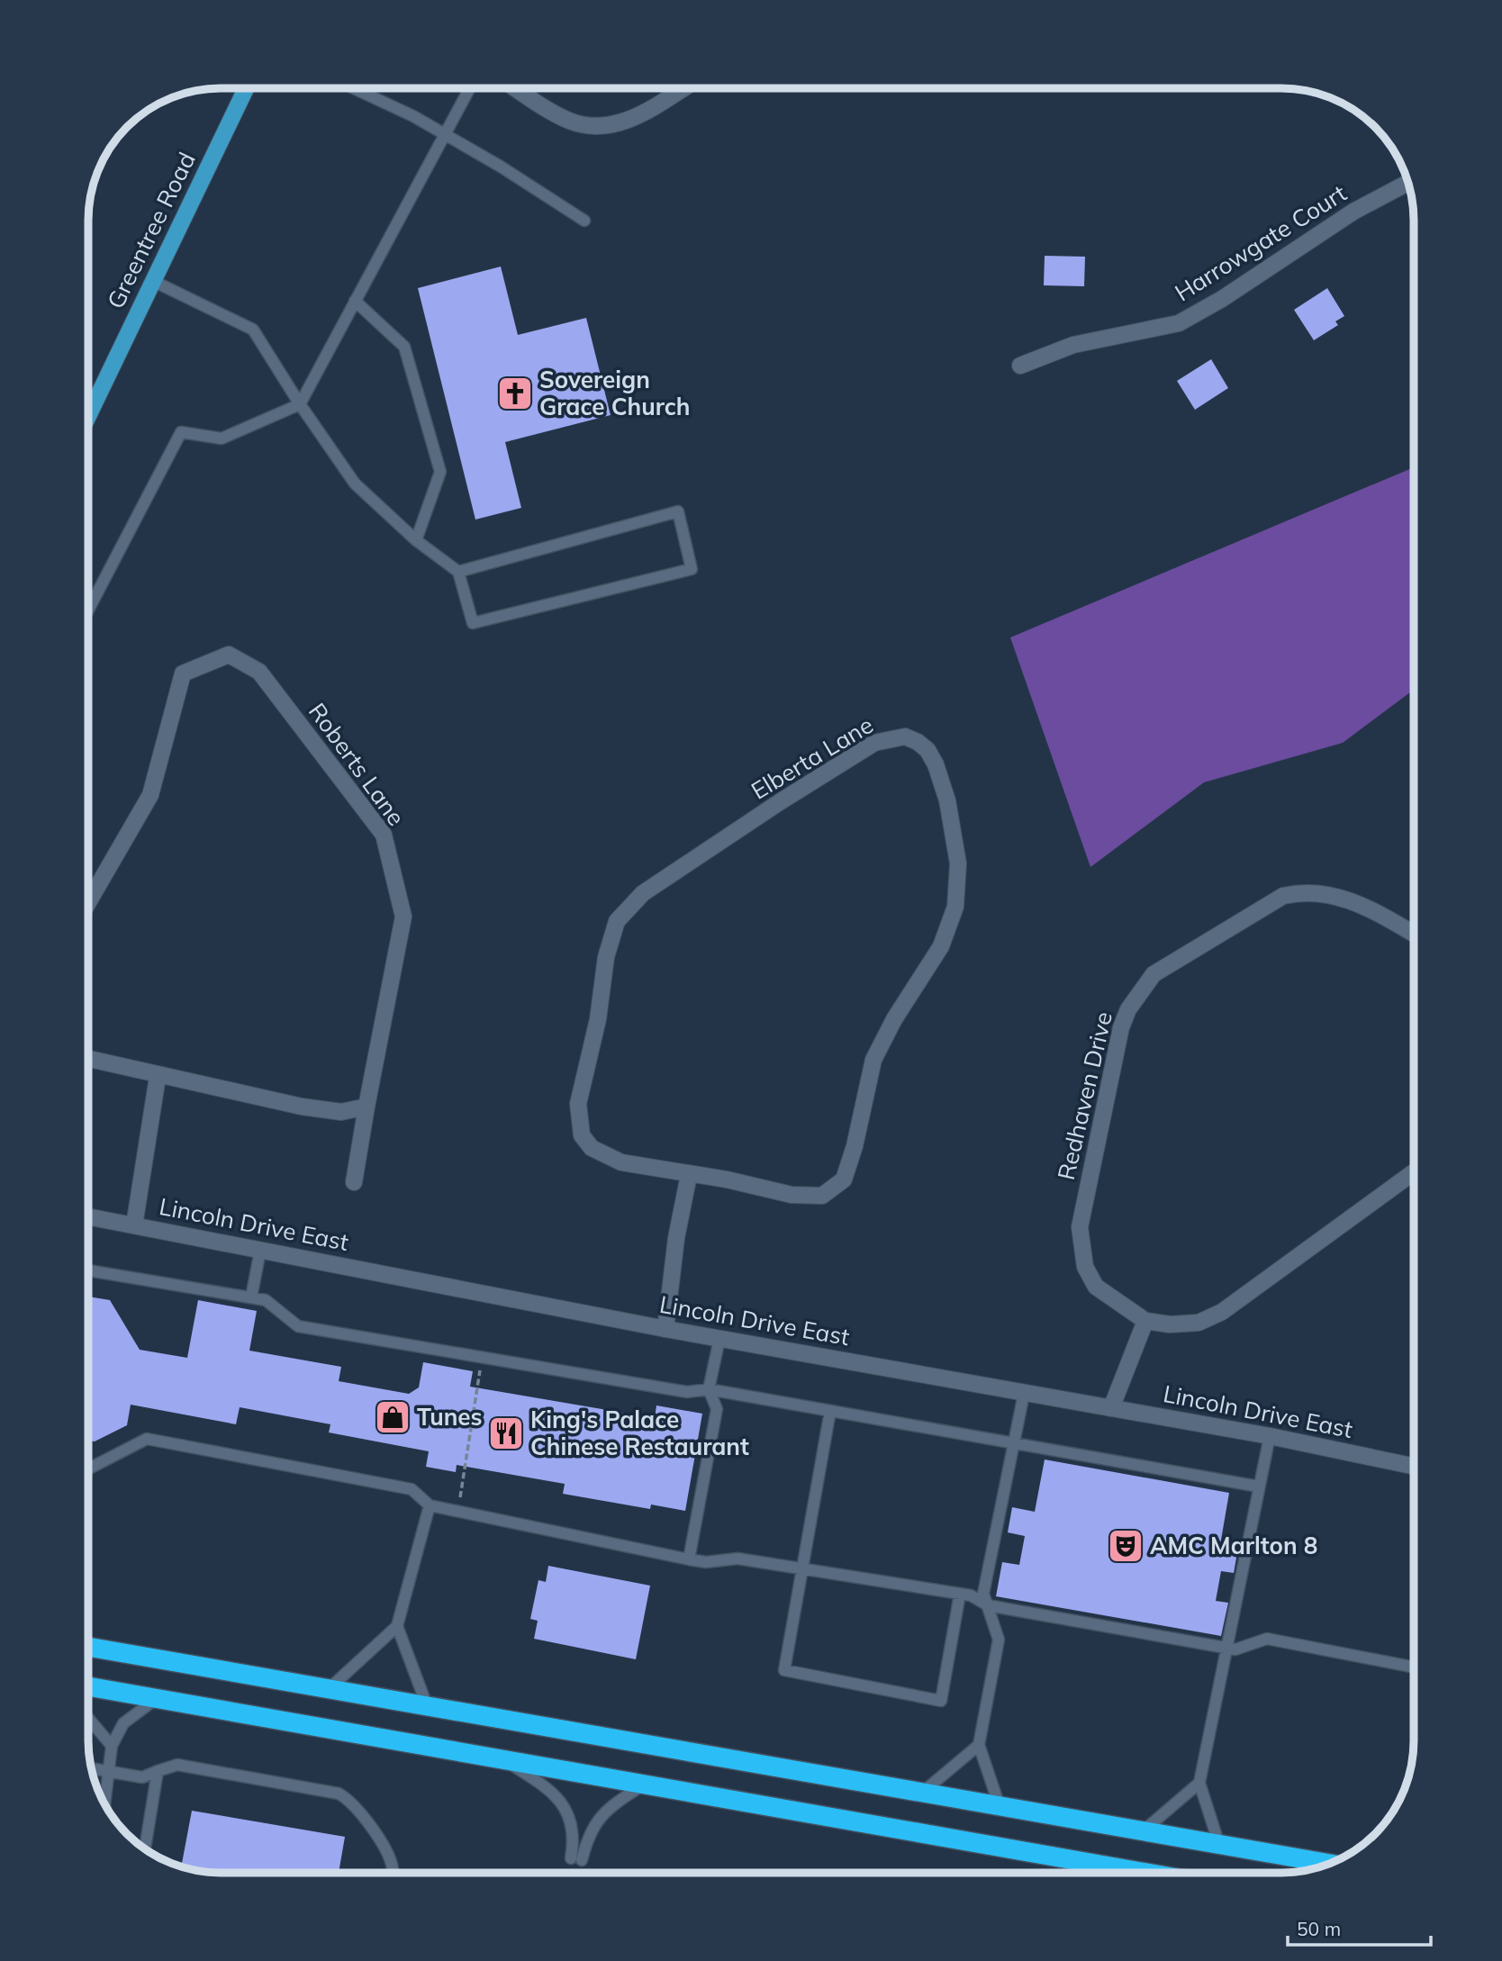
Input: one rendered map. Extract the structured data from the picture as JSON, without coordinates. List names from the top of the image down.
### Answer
{
  "streets": {
    "main road": ["Greentree Road"],
    "street": [
      "Harrowgate Court",
      "Elberta Lane",
      "Roberts Lane",
      "Redhaven Drive",
      "Lincoln Drive East"
    ]
  },
  "places": {
    "church": ["Sovereign Grace Church"],
    "shop": ["Tunes"],
    "restaurant": ["King's Palace Chinese Restaurant"],
    "theatre": ["AMC Marlton 8"]
  },
  "scale_bar": "50 m"
}
